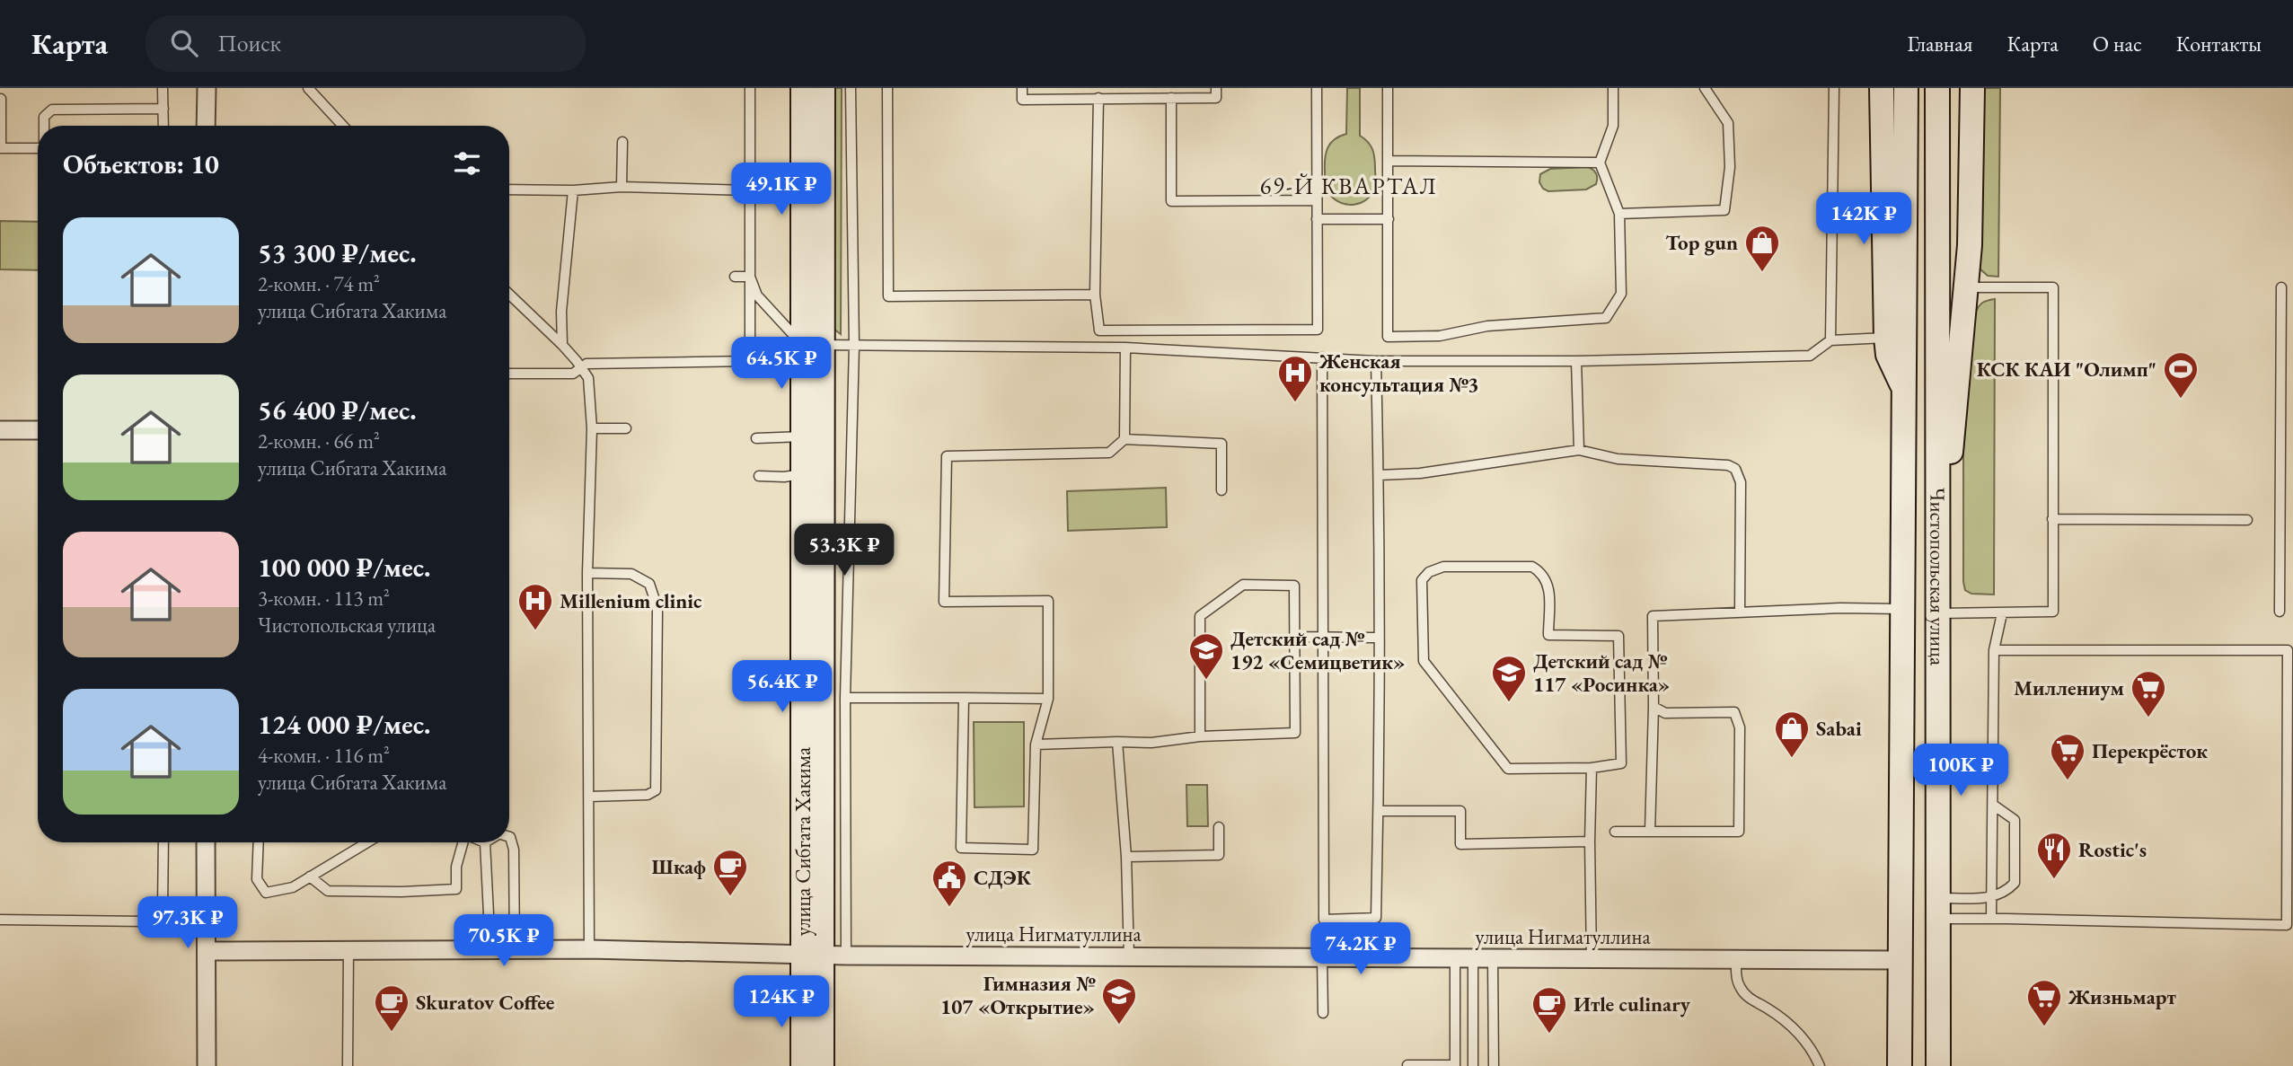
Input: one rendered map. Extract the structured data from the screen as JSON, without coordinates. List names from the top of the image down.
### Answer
{
  "streets": {
    "main road": ["Чистопольская улица", "улица Сибгата Хакима"],
    "street": ["улица Нигматуллина"]
  },
  "crossings": [
    ["Чистопольская улица", "улица Нигматуллина"],
    ["улица Сибгата Хакима", "улица Нигматуллина"]
  ],
  "districts": ["69-Й КВАРТАЛ"],
  "places": {
    "shop": ["Top gun", "Sabai"],
    "sports": ["КСК КАИ \"Олимп\""],
    "hospital": ["Женская консультация №3", "Millenium clinic"],
    "school or university": ["Детский сад № 192 «Семицветик»", "Детский сад № 117 «Росинка»", "Гимназия № 107 «Открытие»"],
    "supermarket": ["Миллениум", "Перекрёсток", "Жизньмарт"],
    "restaurant": ["Rostiс's"],
    "cafe": ["Шкаф", "Skuratov Coffee", "Итle culinary"],
    "public building": ["СДЭК"]
  },
  "page": {
    "header": "Карта",
    "search": "Поиск",
    "nav": [
      "Главная",
      "Карта",
      "О нас",
      "Контакты"
    ],
    "heading": "Объектов: 10",
    "price": [
      "49.1K ₽",
      "142K ₽",
      "64.5K ₽",
      "53.3K ₽",
      "56.4K ₽",
      "100K ₽",
      "97.3K ₽",
      "70.5K ₽",
      "74.2K ₽",
      "124K ₽"
    ],
    "list": [
      {
        "name": "53 300 ₽/мес.",
        "note": "2-комн. · 74 m² · улица Сибгата Хакима"
      },
      {
        "name": "56 400 ₽/мес.",
        "note": "2-комн. · 66 m² · улица Сибгата Хакима"
      },
      {
        "name": "100 000 ₽/мес.",
        "note": "3-комн. · 113 m² · Чистопольская улица"
      },
      {
        "name": "124 000 ₽/мес.",
        "note": "4-комн. · 116 m² · улица Сибгата Хакима"
      }
    ]
  }
}
